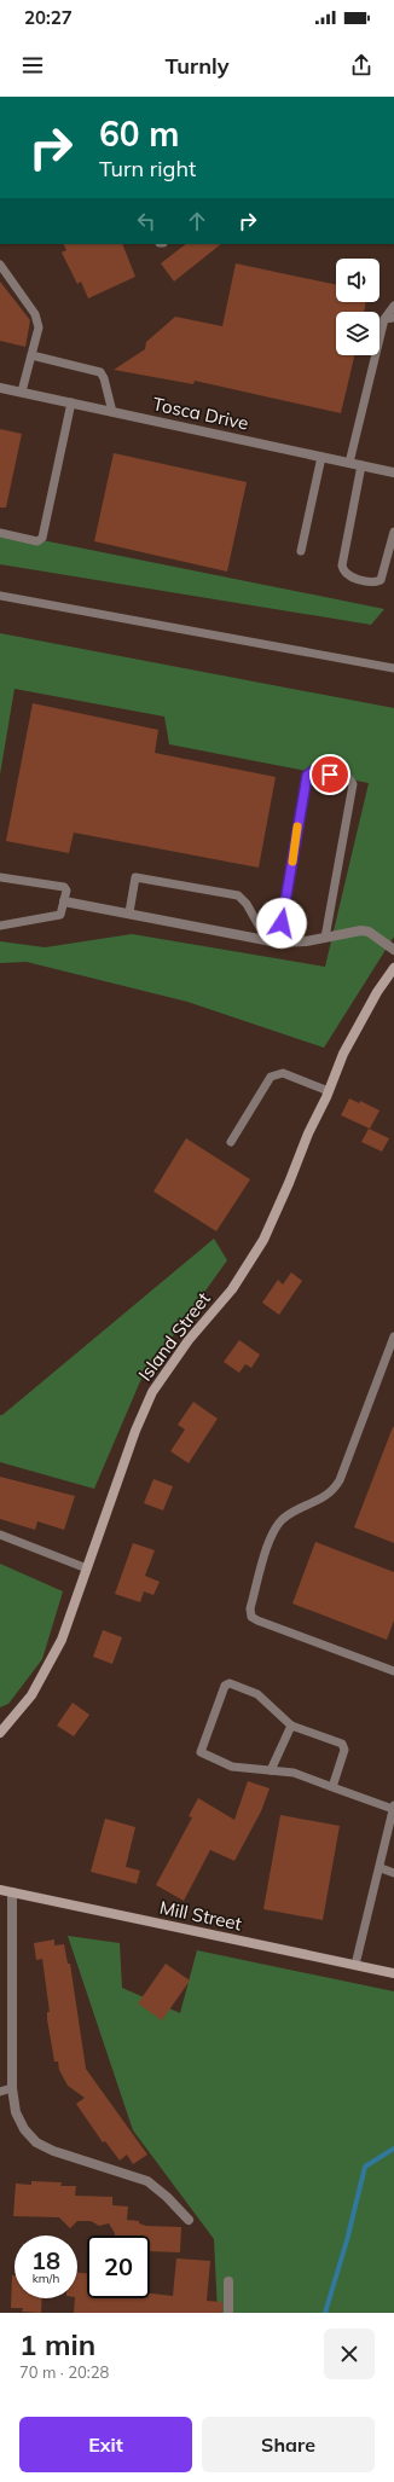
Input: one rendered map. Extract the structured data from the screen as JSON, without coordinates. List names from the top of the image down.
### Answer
{
  "streets": {
    "street": ["Tosca Drive", "Island Street", "Mill Street"]
  },
  "page": {
    "status": "20:27",
    "header": "Turnly",
    "turn": ["60 m", "Turn right"],
    "speed": "18 km/h",
    "limit": "20",
    "heading": ["1 min", "70 m · 20:28"],
    "buttons": ["Exit", "Share"]
  }
}
